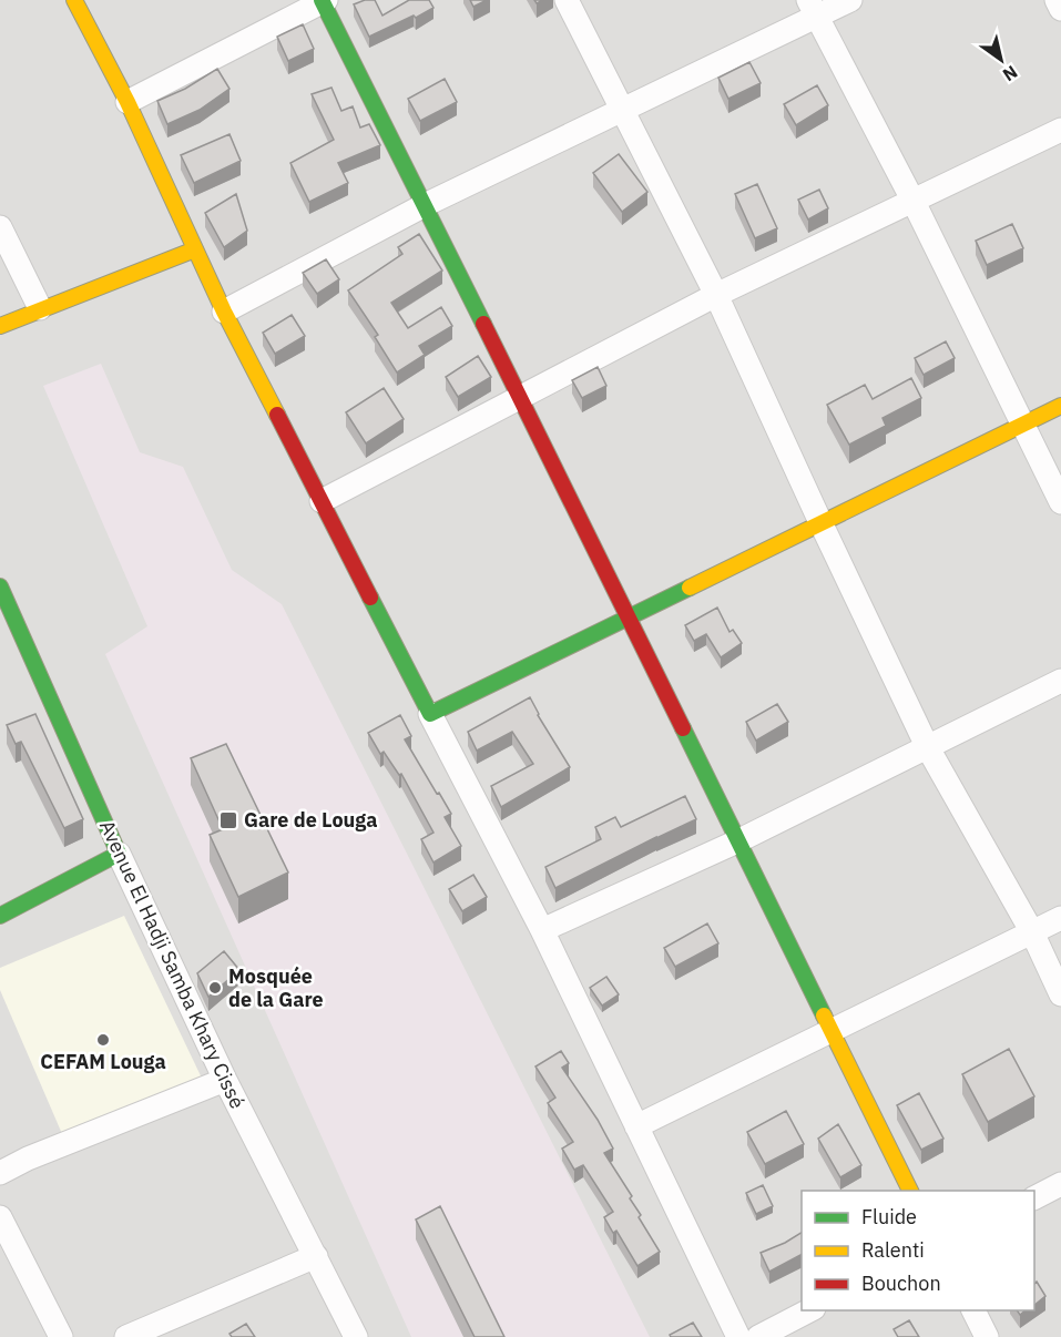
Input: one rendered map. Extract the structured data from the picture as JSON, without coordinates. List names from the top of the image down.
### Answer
{
  "streets": {
    "street": ["Avenue El Hadji Samba Khary Cissé"]
  },
  "places": {
    "transit": ["Gare de Louga"],
    "other": ["Mosquée de la Gare", "CEFAM Louga"]
  },
  "legend": ["Fluide", "Ralenti", "Bouchon"],
  "north": "bottom right"
}
